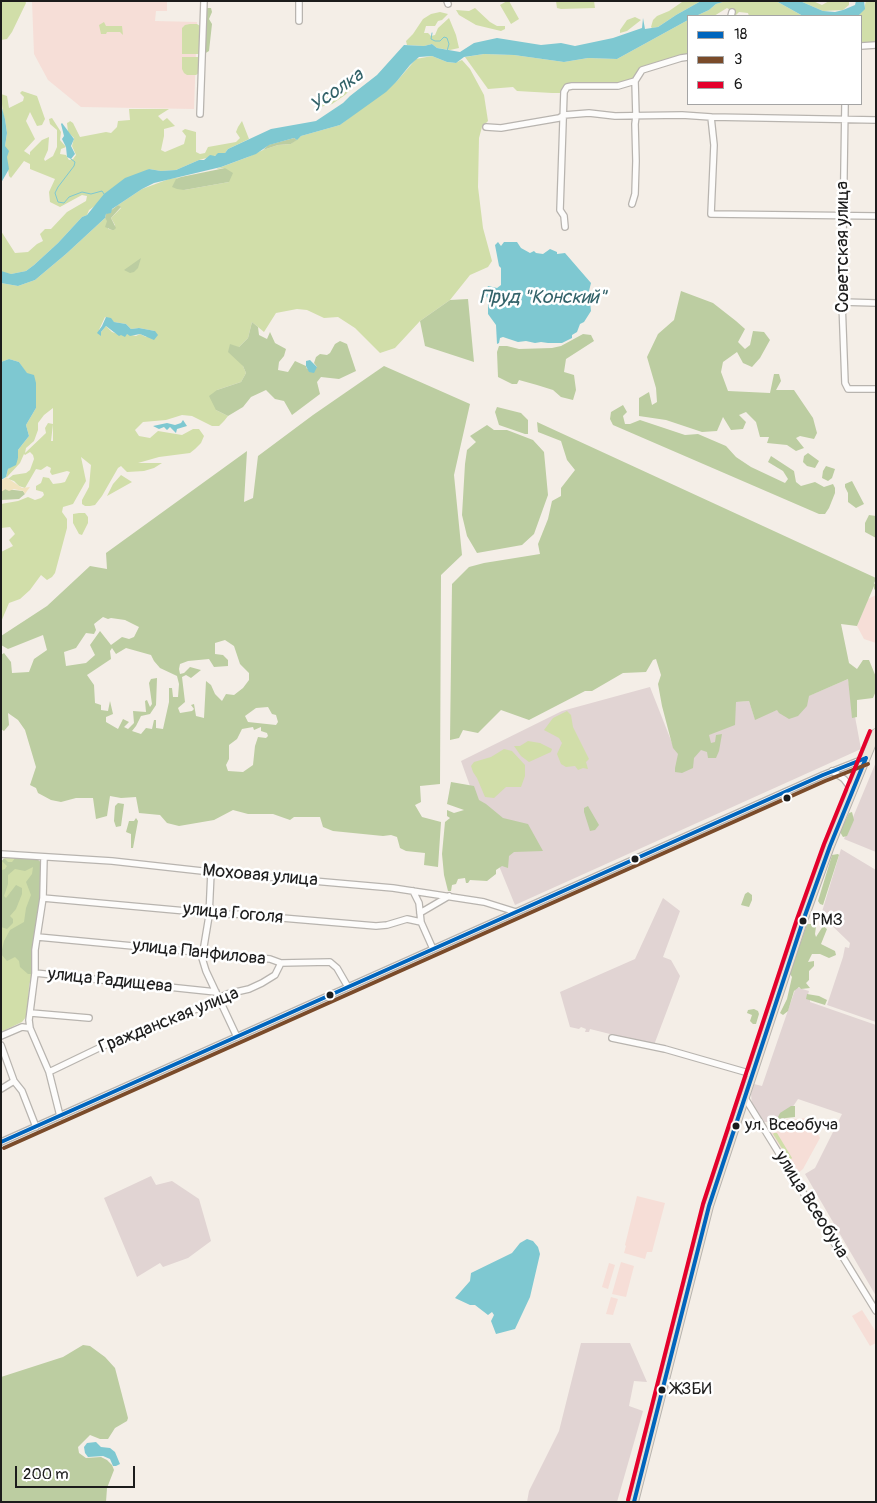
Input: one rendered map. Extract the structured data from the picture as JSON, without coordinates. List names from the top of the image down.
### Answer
{
  "streets": {
    "street": [
      "Советская улица",
      "Моховая улица",
      "улица Гоголя",
      "улица Панфилова",
      "улица Радищева",
      "Гражданская улица",
      "улица Всеобуча"
    ]
  },
  "crossings": [
    ["улица Панфилова", "Гражданская улица"]
  ],
  "water": ["Усолка", "Пруд \"Конский\""],
  "places": ["РМЗ", "ул. Всеобуча", "ЖЗБИ"],
  "lines": ["transit line 6", "transit line 18", "transit line 3"],
  "legend": ["18", "3", "6"],
  "scale_bar": "200 m"
}
